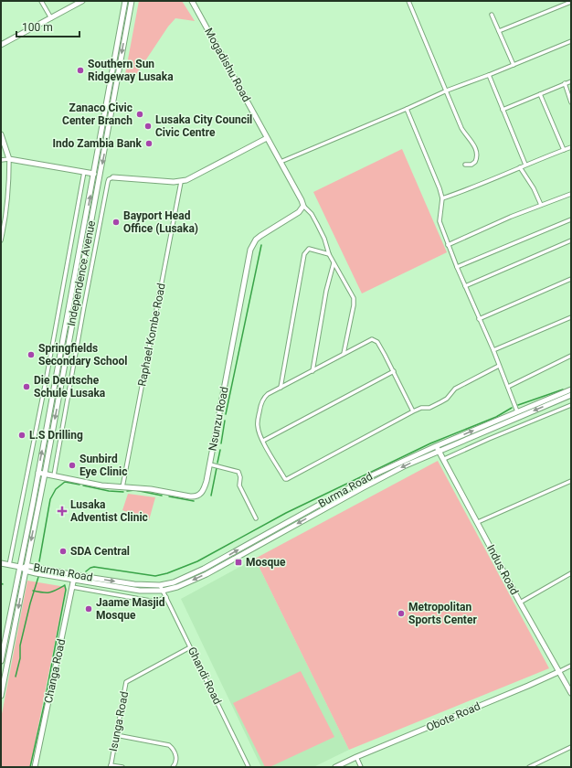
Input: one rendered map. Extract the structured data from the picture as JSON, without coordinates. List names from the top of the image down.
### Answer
{
  "streets": {
    "main road": [
      "Mogadishu Road",
      "Independence Avenue",
      "Nsunzu Road",
      "Burma Road",
      "Indus Road",
      "Changa Road",
      "Obote Road"
    ],
    "street": ["Raphael Kombe Road", "Ghandi Road", "Isunga Road"]
  },
  "crossings": [
    ["Mogadishu Road", "Nsunzu Road"],
    ["Independence Avenue", "Nsunzu Road"],
    ["Independence Avenue", "Burma Road"],
    ["Raphael Kombe Road", "Nsunzu Road"],
    ["Burma Road", "Indus Road"],
    ["Burma Road", "Changa Road"],
    ["Burma Road", "Ghandi Road"],
    ["Indus Road", "Obote Road"],
    ["Ghandi Road", "Isunga Road"]
  ],
  "places": {
    "other": [
      "Southern Sun Ridgeway Lusaka",
      "Zanaco Civic Center Branch",
      "Lusaka City Council Civic Centre",
      "Indo Zambia Bank",
      "Bayport Head Office (Lusaka)",
      "Springfields Secondary School",
      "Die Deutsche Schule Lusaka",
      "L.S Drilling",
      "Sunbird Eye Clinic",
      "SDA Central",
      "Jaame Masjid Mosque",
      "Metropolitan Sports Center"
    ],
    "health": ["Lusaka Adventist Clinic"],
    "transit": ["Mosque"]
  },
  "scale_bar": "100 m"
}
